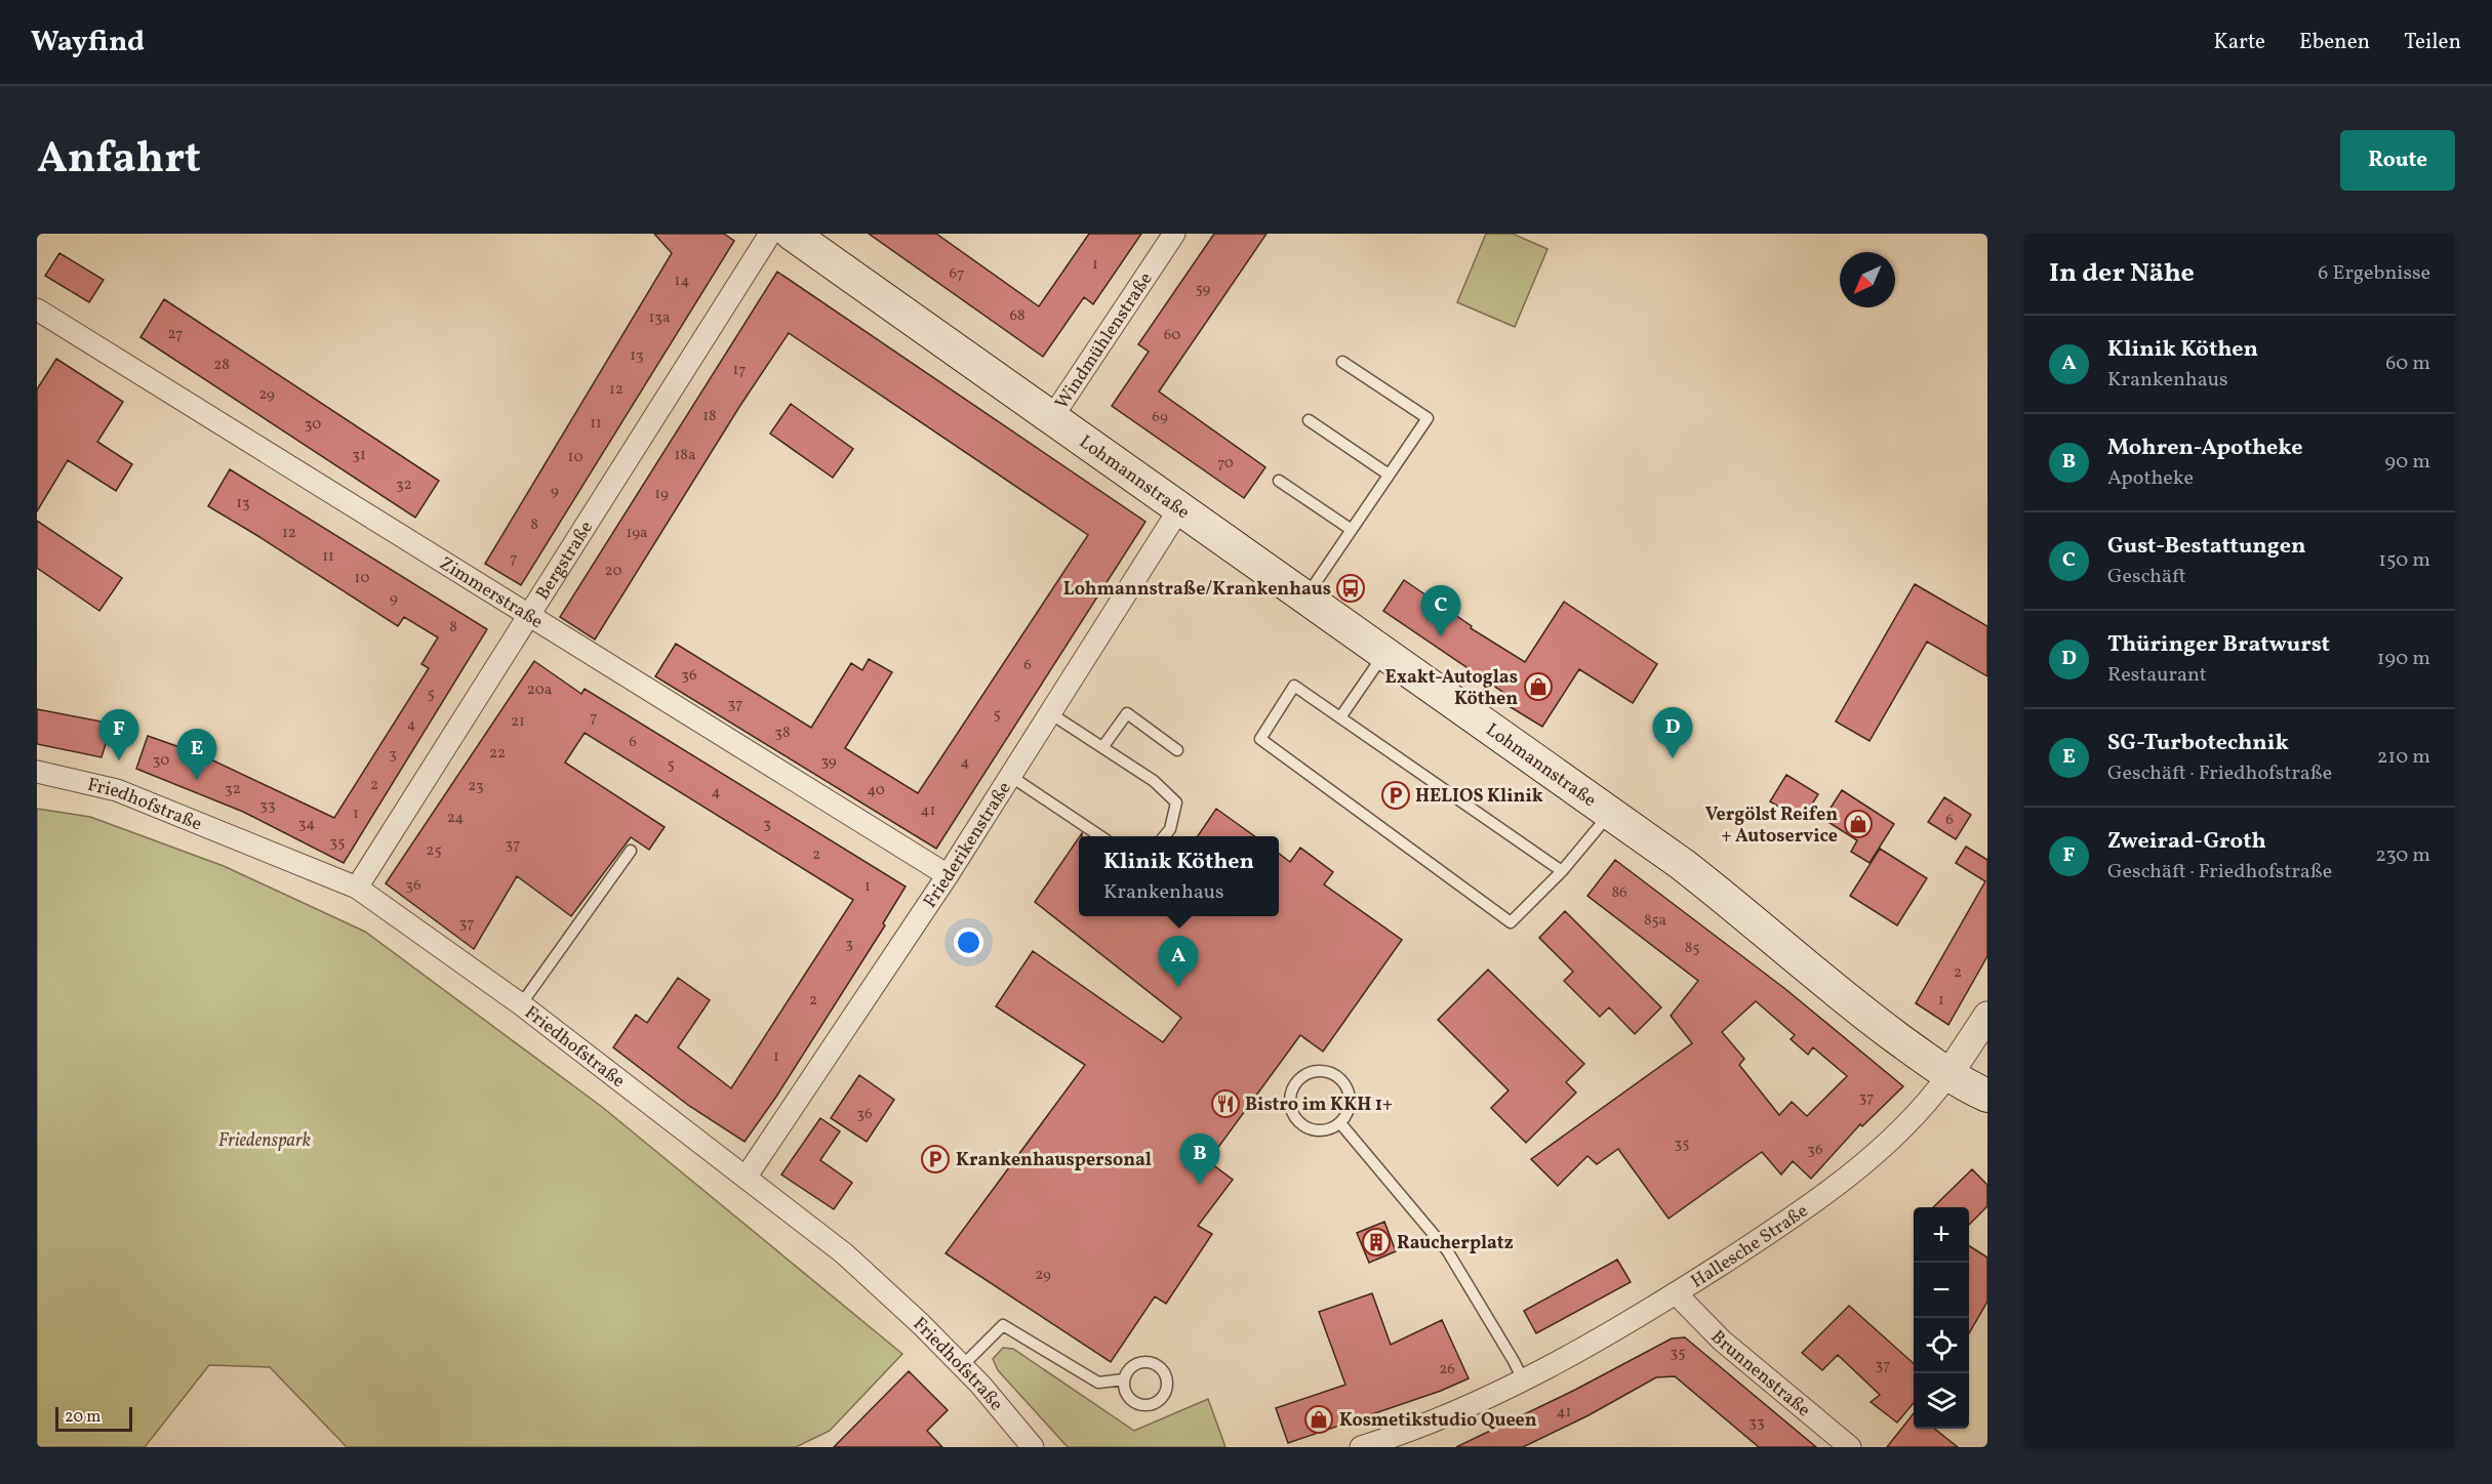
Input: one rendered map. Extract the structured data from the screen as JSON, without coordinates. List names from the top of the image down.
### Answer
{
  "streets": {
    "main road": ["Lohmannstraße"],
    "street": [
      "Windmühlenstraße",
      "Bergstraße",
      "Zimmerstraße",
      "Friedhofstraße",
      "Friederikenstraße",
      "Hallesche Straße",
      "Brunnenstraße"
    ]
  },
  "crossings": [
    ["Windmühlenstraße", "Lohmannstraße"],
    ["Lohmannstraße", "Friederikenstraße"],
    ["Lohmannstraße", "Hallesche Straße"],
    ["Bergstraße", "Zimmerstraße"],
    ["Bergstraße", "Friedhofstraße"],
    ["Zimmerstraße", "Friederikenstraße"],
    ["Friedhofstraße", "Friederikenstraße"],
    ["Hallesche Straße", "Brunnenstraße"]
  ],
  "parks": ["Friedenspark"],
  "places": {
    "bus stop": ["Lohmannstraße/Krankenhaus"],
    "shop": ["Exakt-Autoglas Köthen", "Vergölst Reifen + Autoservice", "Kosmetikstudio Queen"],
    "parking": ["HELIOS Klinik", "Krankenhauspersonal"],
    "restaurant": ["Bistro im KKH 1+"],
    "building": ["Raucherplatz"]
  },
  "house_numbers": [
    "1",
    "67",
    "14",
    "59",
    "68",
    "13a",
    "27",
    "60",
    "13",
    "28",
    "17",
    "12",
    "29",
    "18",
    "69",
    "11",
    "30",
    "31",
    "18a",
    "10",
    "70",
    "32",
    "9",
    "19",
    "13",
    "8",
    "12",
    "19a",
    "11",
    "7",
    "20",
    "10",
    "9",
    "8",
    "6",
    "36",
    "20a",
    "5",
    "37",
    "5",
    "7",
    "21",
    "4",
    "38",
    "6",
    "22",
    "3",
    "30",
    "39",
    "4",
    "5",
    "2",
    "23",
    "32",
    "40",
    "4",
    "33",
    "41",
    "1",
    "24",
    "6",
    "34",
    "3",
    "35",
    "37",
    "25",
    "2",
    "36",
    "1",
    "86",
    "85a",
    "37",
    "3",
    "85",
    "2",
    "2",
    "1",
    "1",
    "37",
    "36",
    "35",
    "36",
    "29",
    "35",
    "37",
    "26",
    "41",
    "33"
  ],
  "scale_bar": "20 m",
  "north": "bottom left",
  "page": {
    "header": "Wayfind",
    "nav": ["Karte", "Ebenen", "Teilen"],
    "title": "Anfahrt",
    "buttons": "Route",
    "heading": ["In der Nähe", "6 Ergebnisse"],
    "list": [
      {
        "mark": "A",
        "name": "Klinik Köthen",
        "note": "Krankenhaus",
        "value": "60 m"
      },
      {
        "mark": "B",
        "name": "Mohren-Apotheke",
        "note": "Apotheke",
        "value": "90 m"
      },
      {
        "mark": "C",
        "name": "Gust-Bestattungen",
        "note": "Geschäft",
        "value": "150 m"
      },
      {
        "mark": "D",
        "name": "Thüringer Bratwurst",
        "note": "Restaurant",
        "value": "190 m"
      },
      {
        "mark": "E",
        "name": "SG-Turbotechnik",
        "note": "Geschäft · Friedhofstraße",
        "value": "210 m"
      },
      {
        "mark": "F",
        "name": "Zweirad-Groth",
        "note": "Geschäft · Friedhofstraße",
        "value": "230 m"
      }
    ],
    "pins": [
      "C",
      "D",
      "F",
      "E",
      "A",
      "B"
    ],
    "popup": ["Klinik Köthen", "Krankenhaus"],
    "map_buttons": ["+", "−"],
    "scale": "20 m"
  }
}
